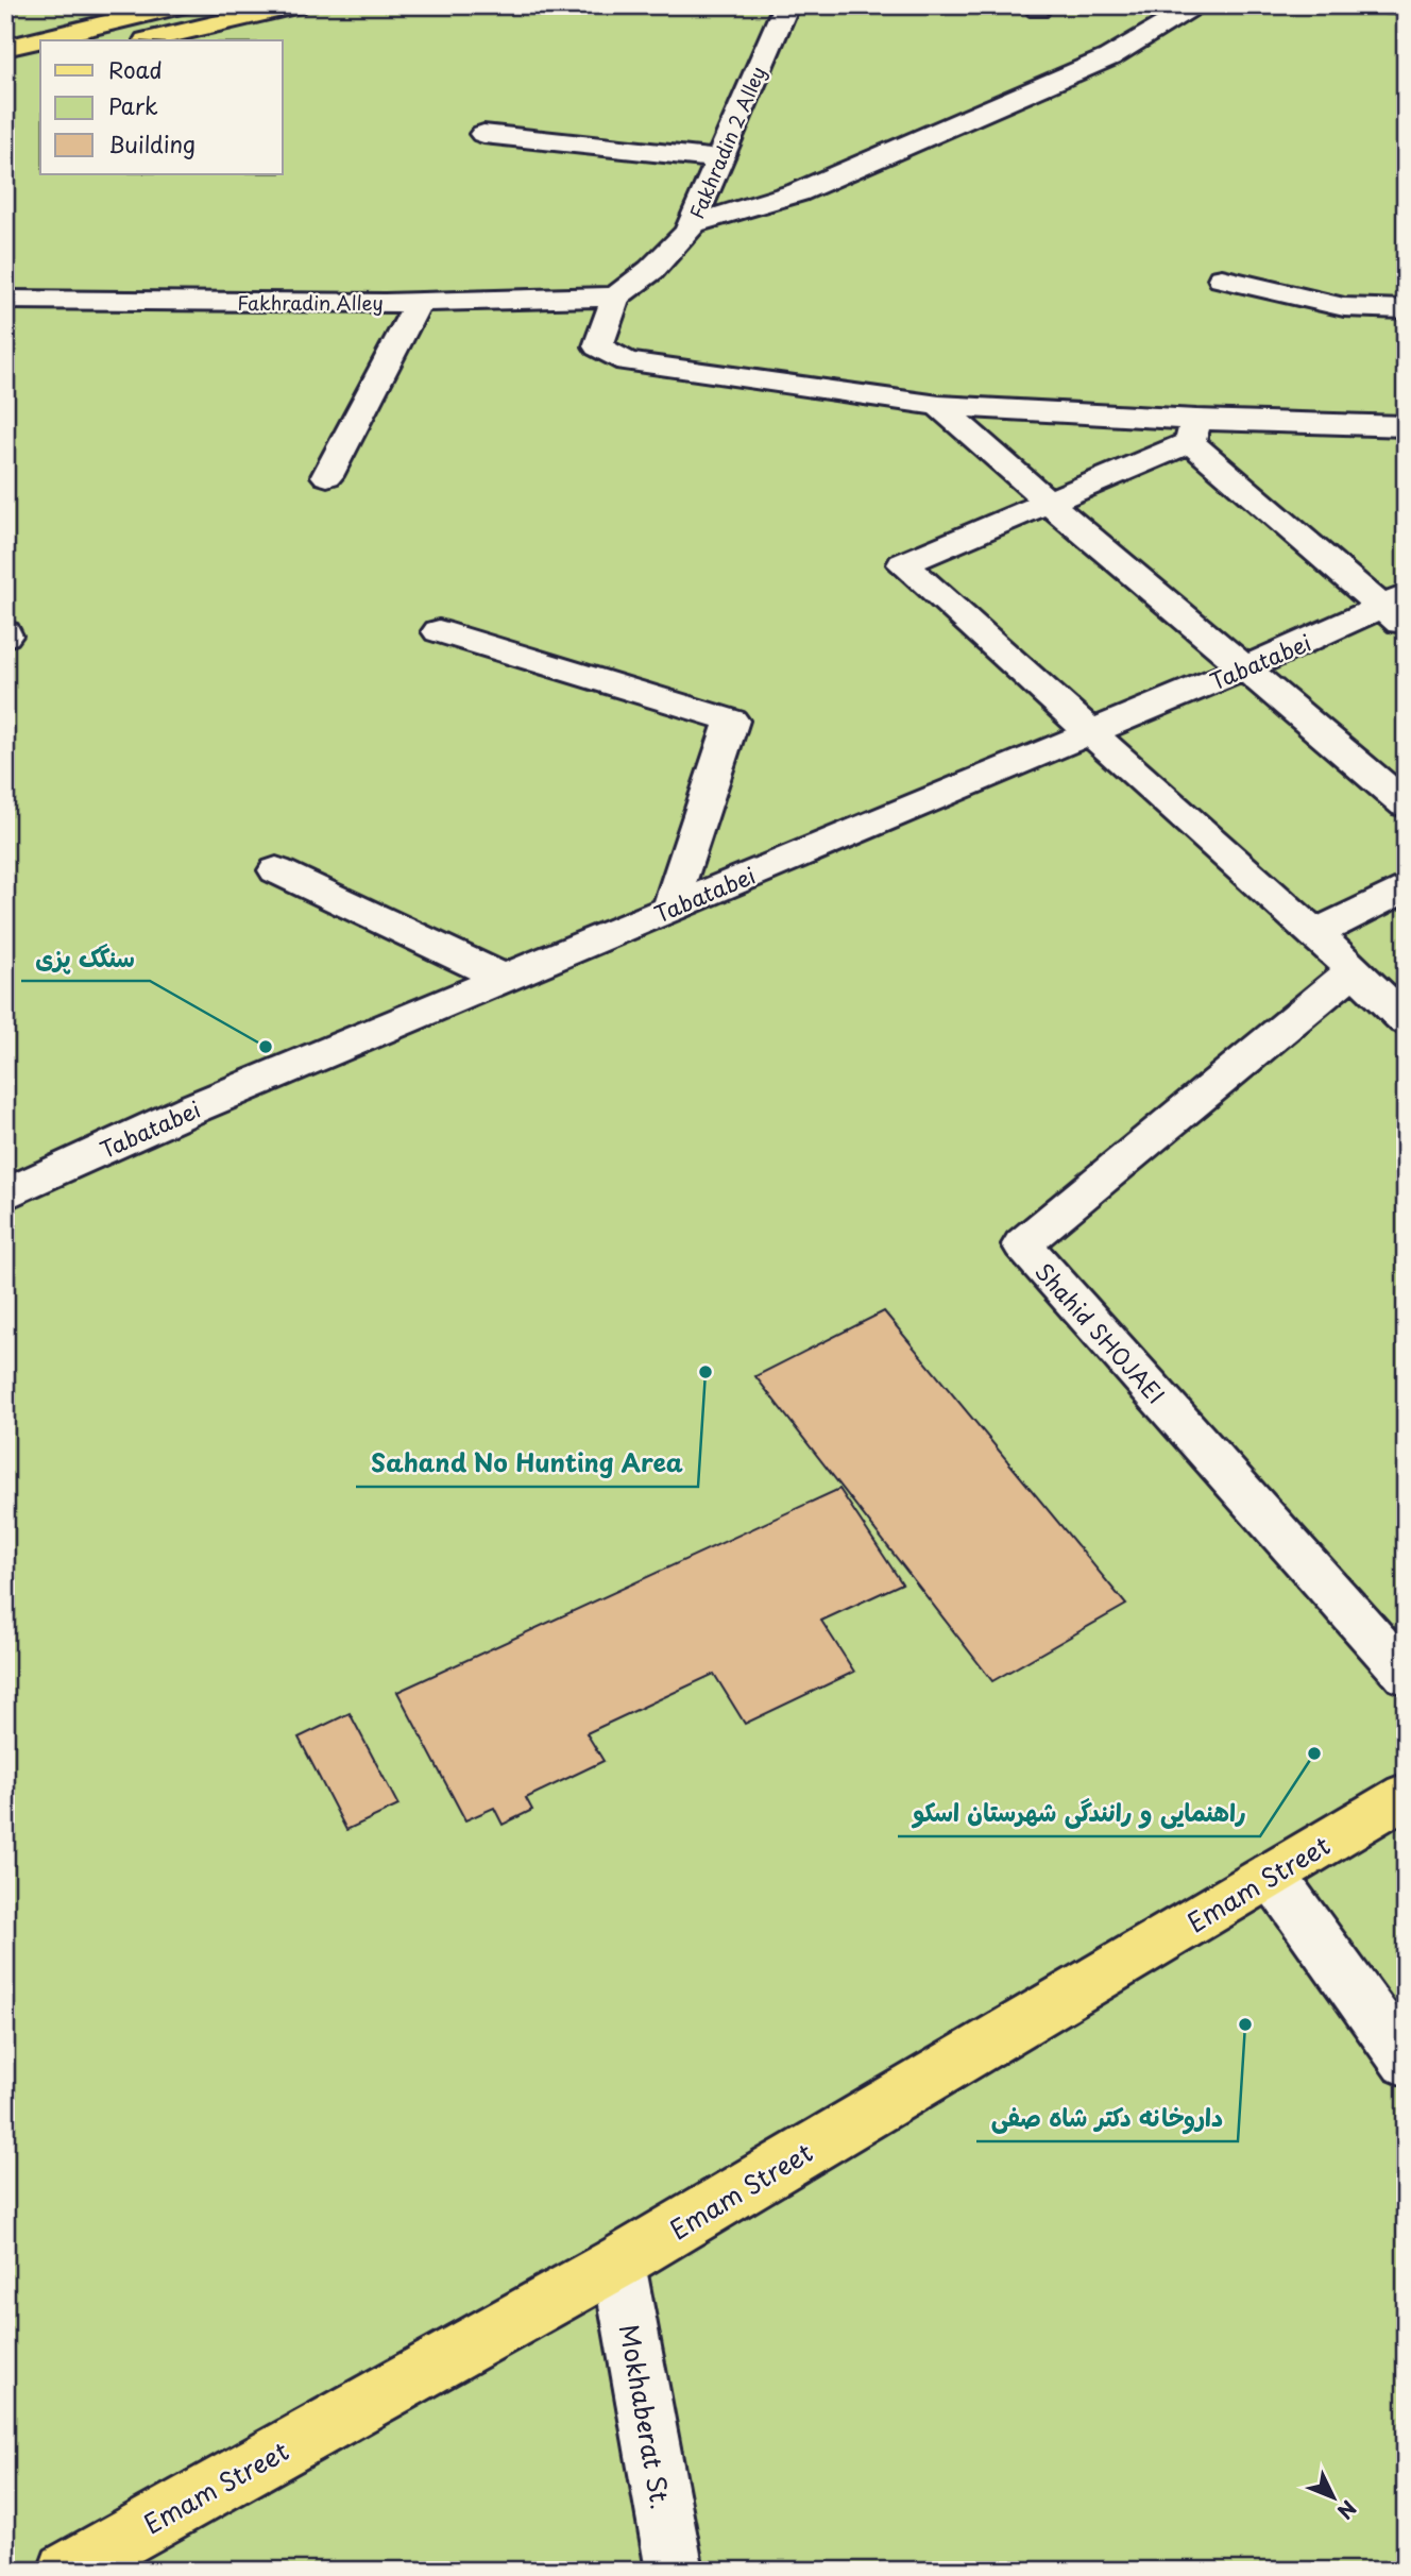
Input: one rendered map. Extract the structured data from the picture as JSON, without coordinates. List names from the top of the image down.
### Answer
{
  "streets": {
    "main road": ["Emam Street"],
    "street": [
      "Fakhradin 2 Alley",
      "Fakhradin Alley",
      "Tabatabei",
      "Shahid SHOJAEI",
      "Mokhaberat St."
    ]
  },
  "crossings": [
    ["Fakhradin 2 Alley", "Fakhradin Alley"],
    ["Emam Street", "Mokhaberat St."]
  ],
  "places": [
    "سنگک پزی",
    "Sahand No Hunting Area",
    "راهنمایی و رانندگی شهرستان اسکو",
    "داروخانه دکتر شاه صفی"
  ],
  "legend": ["Road", "Park", "Building"],
  "north": "bottom right"
}
